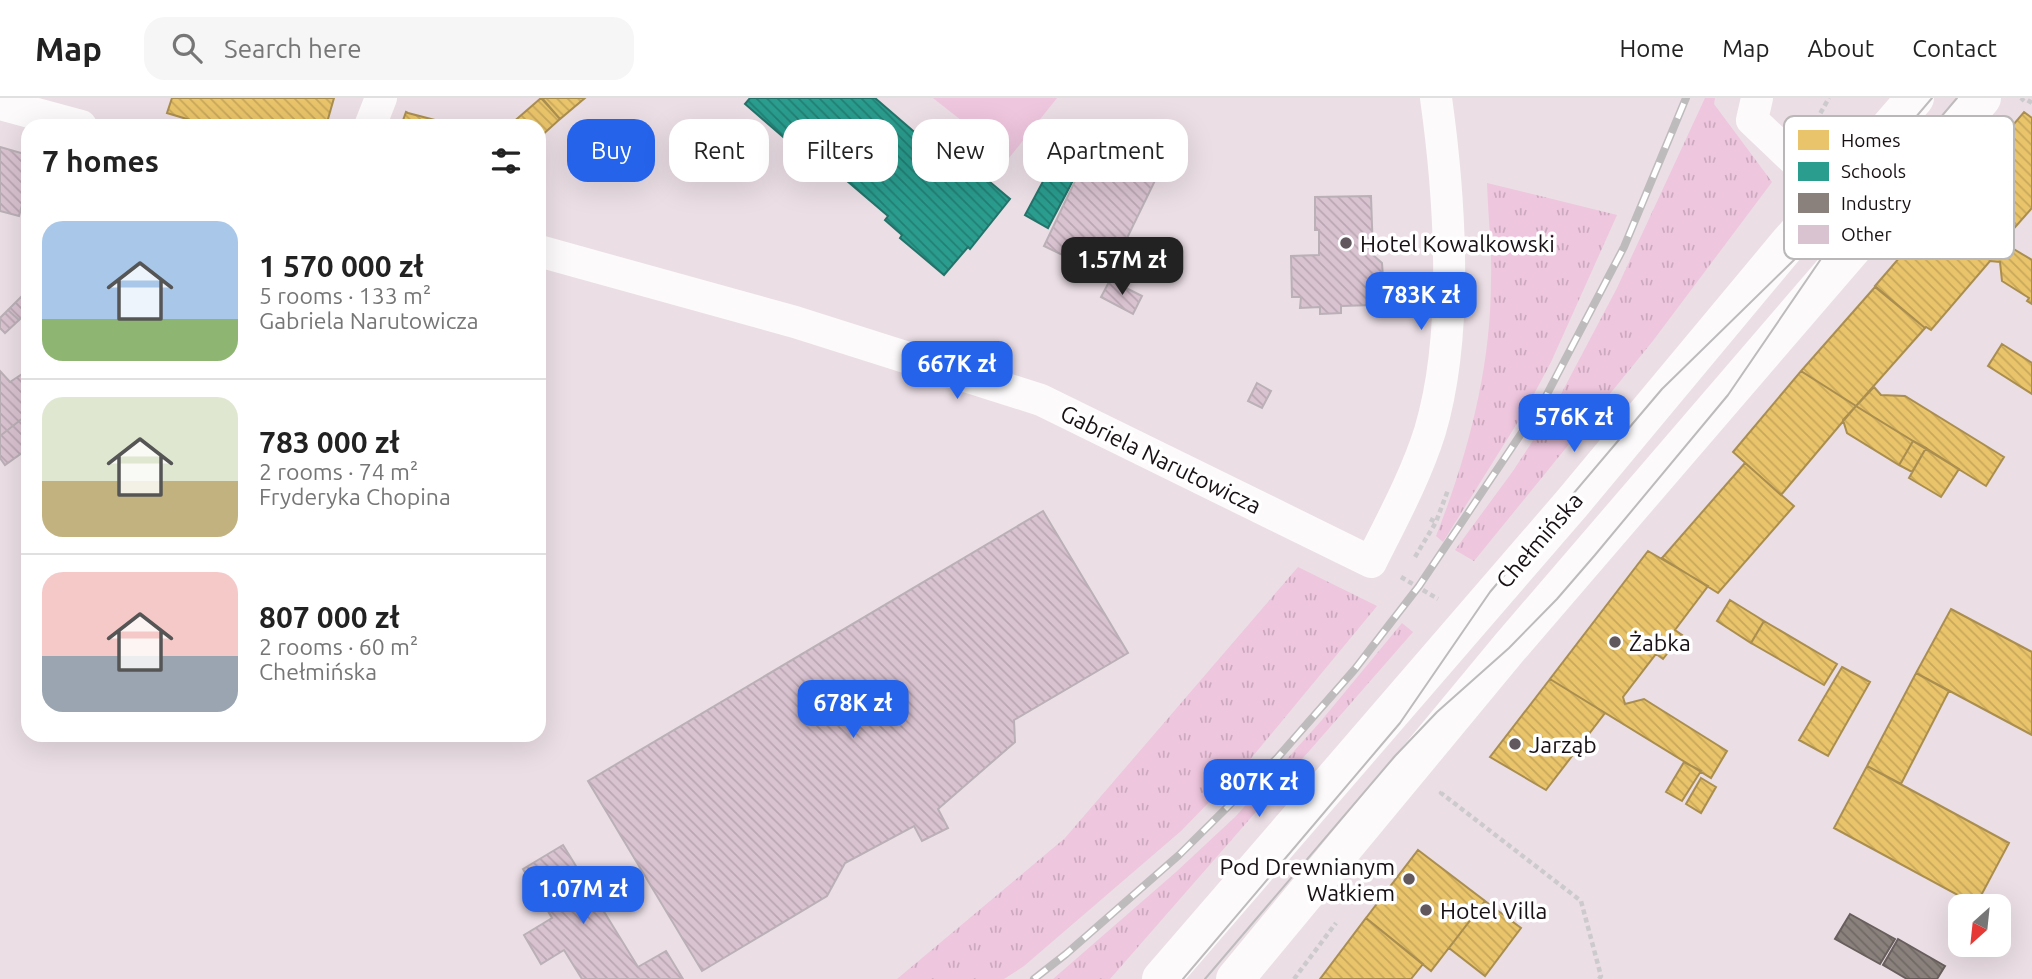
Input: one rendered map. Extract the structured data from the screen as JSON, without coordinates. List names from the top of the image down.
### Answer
{
  "streets": {
    "main road": ["Chełmińska"],
    "street": ["Gabriela Narutowicza"]
  },
  "places": [
    "Hotel Kowalkowski",
    "Żabka",
    "Jarząb",
    "Pod Drewnianym Wałkiem",
    "Hotel Villa"
  ],
  "legend": [
    "Homes",
    "Schools",
    "Industry",
    "Other"
  ],
  "north": "bottom left",
  "page": {
    "header": "Map",
    "search": "Search here",
    "nav": [
      "Home",
      "Map",
      "About",
      "Contact"
    ],
    "chip": [
      "Buy",
      "Rent",
      "Filters",
      "New",
      "Apartment"
    ],
    "heading": "7 homes",
    "list": [
      {
        "name": "1 570 000 zł",
        "note": "5 rooms · 133 m² · Gabriela Narutowicza"
      },
      {
        "name": "783 000 zł",
        "note": "2 rooms · 74 m² · Fryderyka Chopina"
      },
      {
        "name": "807 000 zł",
        "note": "2 rooms · 60 m² · Chełmińska"
      }
    ],
    "price": [
      "1.57M zł",
      "783K zł",
      "667K zł",
      "576K zł",
      "678K zł",
      "807K zł",
      "1.07M zł"
    ]
  }
}
